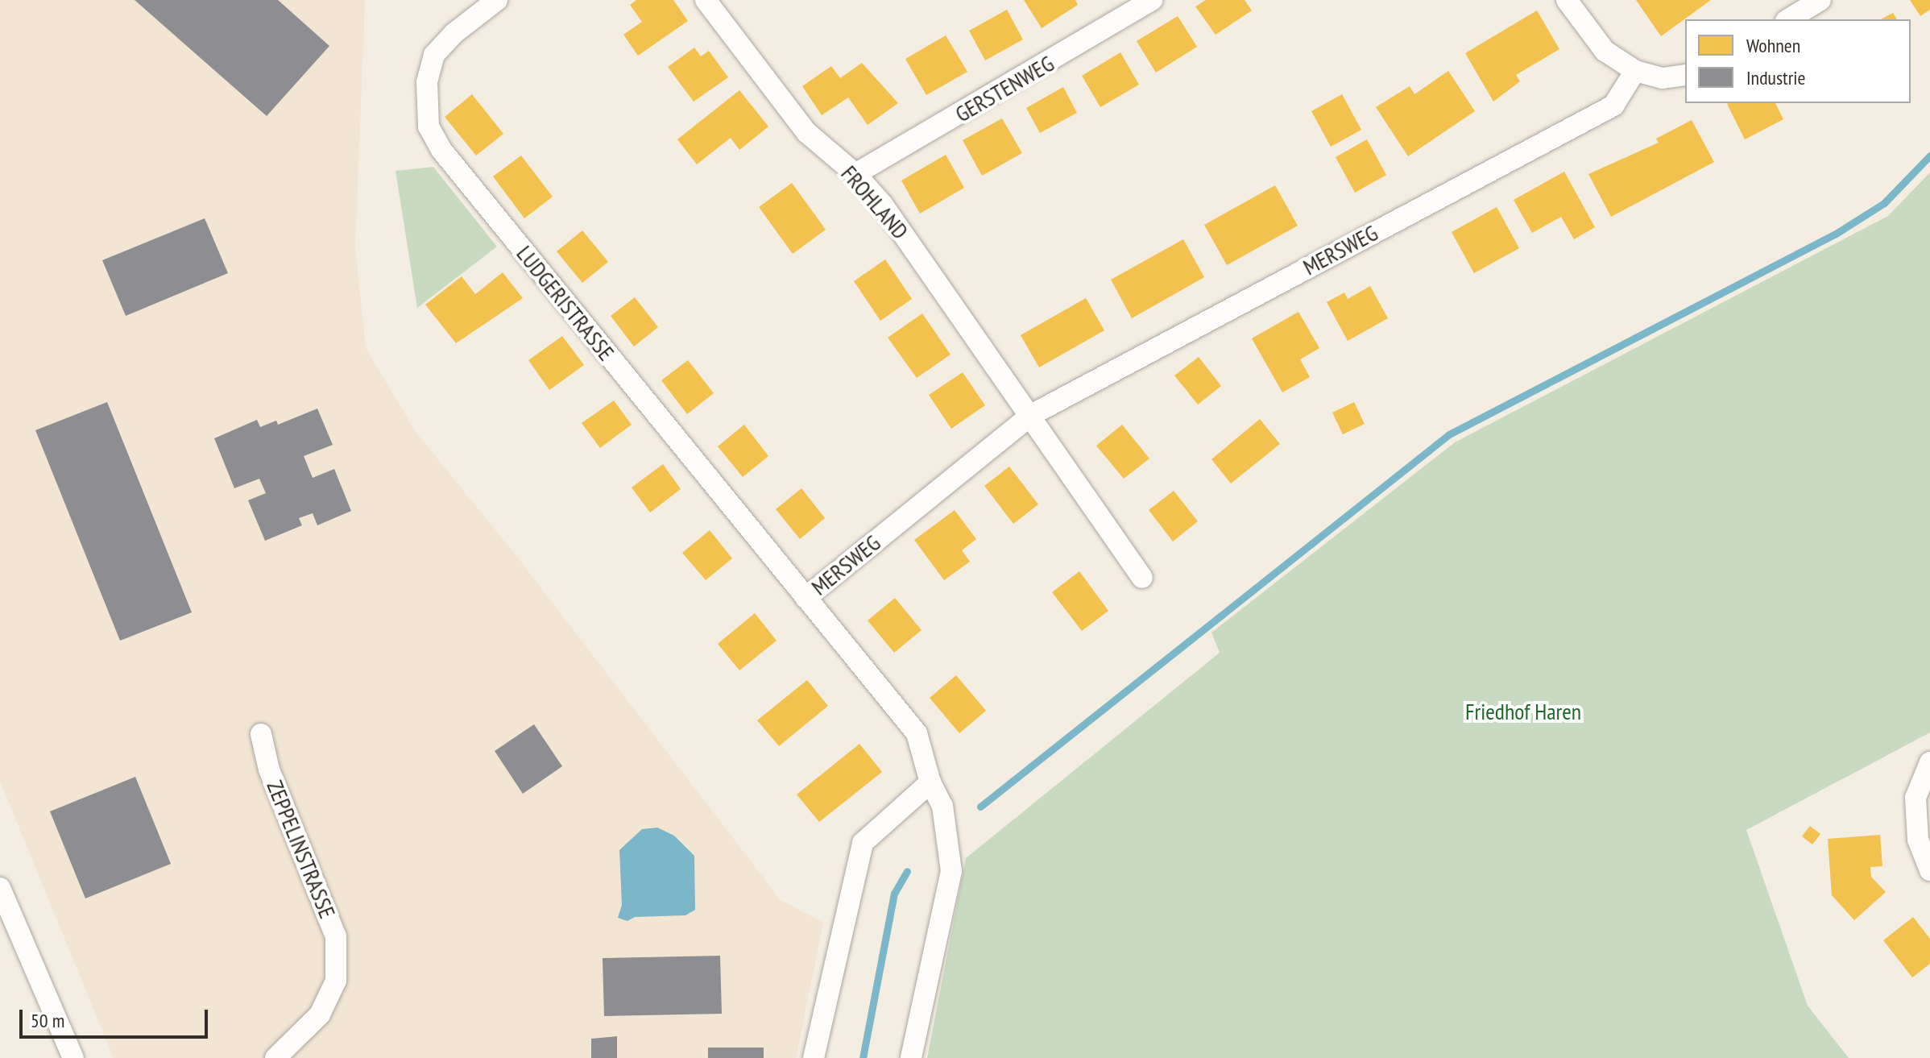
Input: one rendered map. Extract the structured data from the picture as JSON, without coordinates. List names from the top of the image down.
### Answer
{
  "streets": {
    "street": [
      "GERSTENWEG",
      "FROHLAND",
      "MERSWEG",
      "LUDGERISTRASSE",
      "ZEPPELINSTRASSE"
    ]
  },
  "crossings": [
    ["GERSTENWEG", "FROHLAND"],
    ["FROHLAND", "MERSWEG"],
    ["MERSWEG", "LUDGERISTRASSE"]
  ],
  "parks": ["Friedhof Haren"],
  "legend": ["Wohnen", "Industrie"],
  "scale_bar": "50 m"
}
